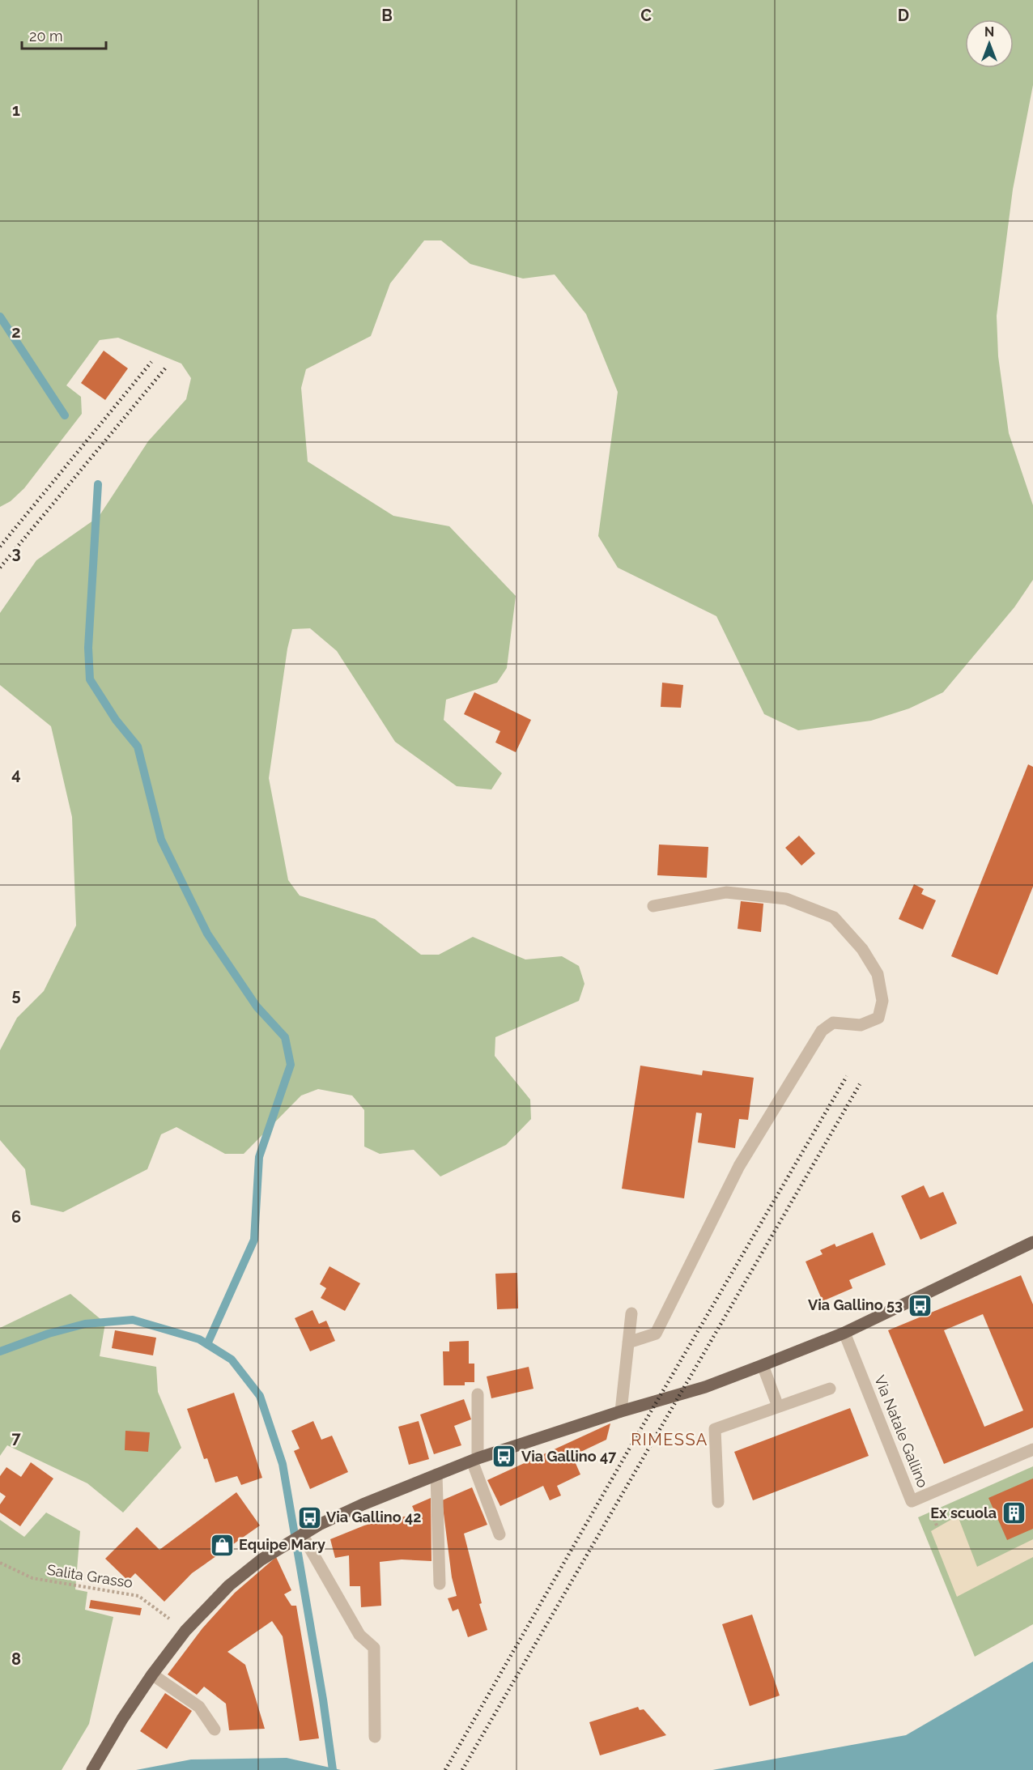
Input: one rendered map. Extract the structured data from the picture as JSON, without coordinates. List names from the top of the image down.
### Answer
{
  "streets": {
    "street": ["Via Natale Gallino"],
    "path": ["Salita Grasso"]
  },
  "districts": ["RIMESSA"],
  "places": {
    "bus stop": ["Via Gallino 53", "Via Gallino 47", "Via Gallino 42"],
    "building": ["Ex scuola"],
    "shop": ["Equipe Mary"]
  },
  "scale_bar": "20 m",
  "north": "top",
  "grid": {
    "columns": ["B", "C", "D"],
    "rows": [
      "1",
      "2",
      "3",
      "4",
      "5",
      "6",
      "7",
      "8"
    ]
  }
}
